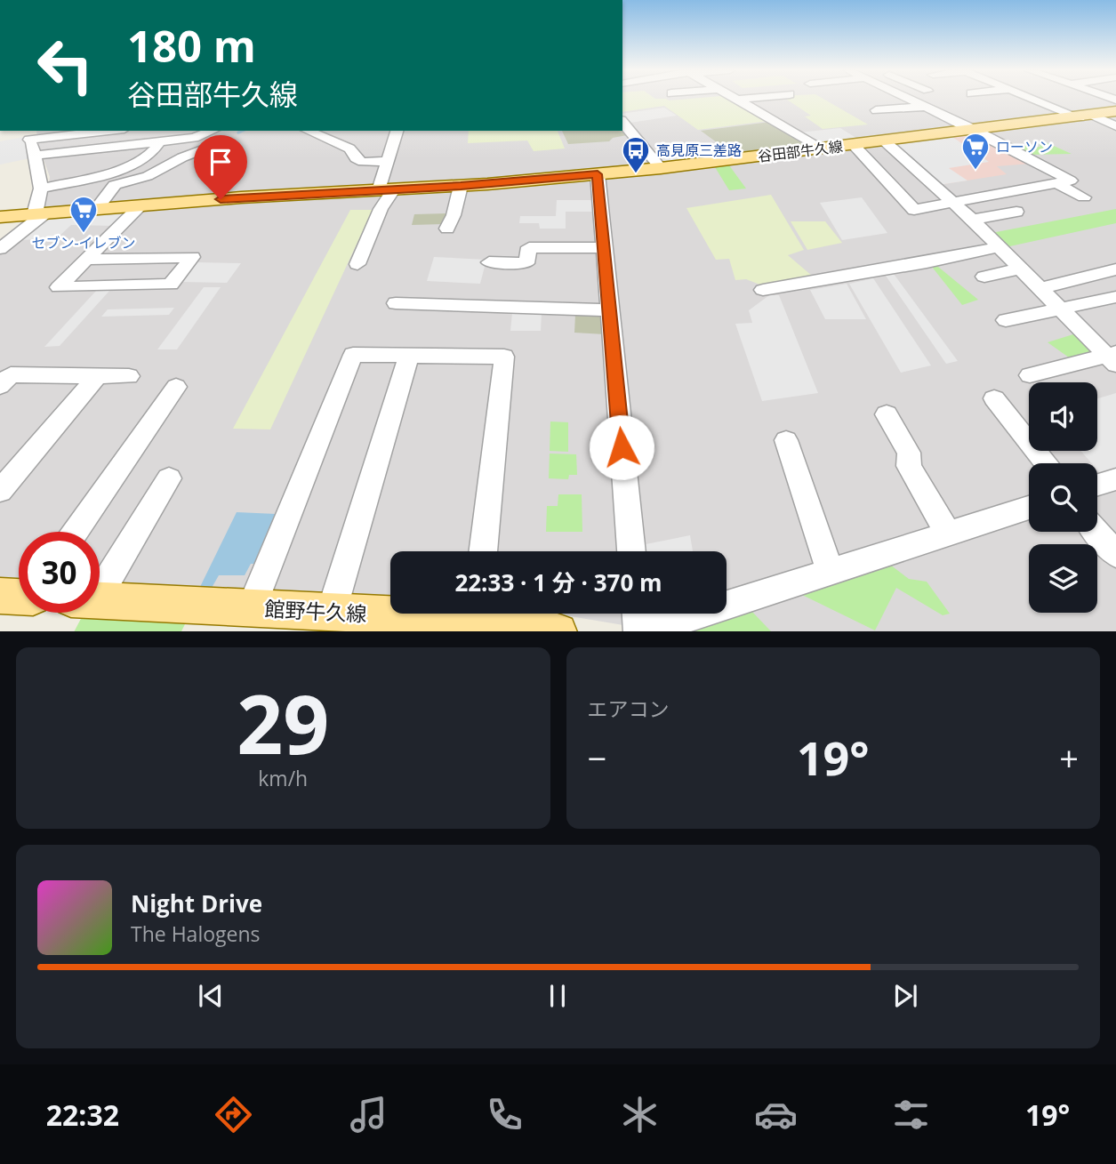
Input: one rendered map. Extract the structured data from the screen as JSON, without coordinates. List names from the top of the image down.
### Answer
{
  "streets": {
    "main road": ["谷田部牛久線", "館野牛久線"]
  },
  "places": {
    "supermarket": ["ローソン", "セブン-イレブン"],
    "bus stop": ["高見原三差路"]
  },
  "page": {
    "turn": ["180 m", "谷田部牛久線"],
    "limit": "30",
    "trip": "22:33 · 1 分 · 370 m",
    "tile": [
      ["29", "km/h"],
      "エアコン"
    ],
    "heat": ["−", "19°", "+"],
    "song": ["Night Drive", "The Halogens"],
    "tabs": ["22:32", "19°"]
  }
}
